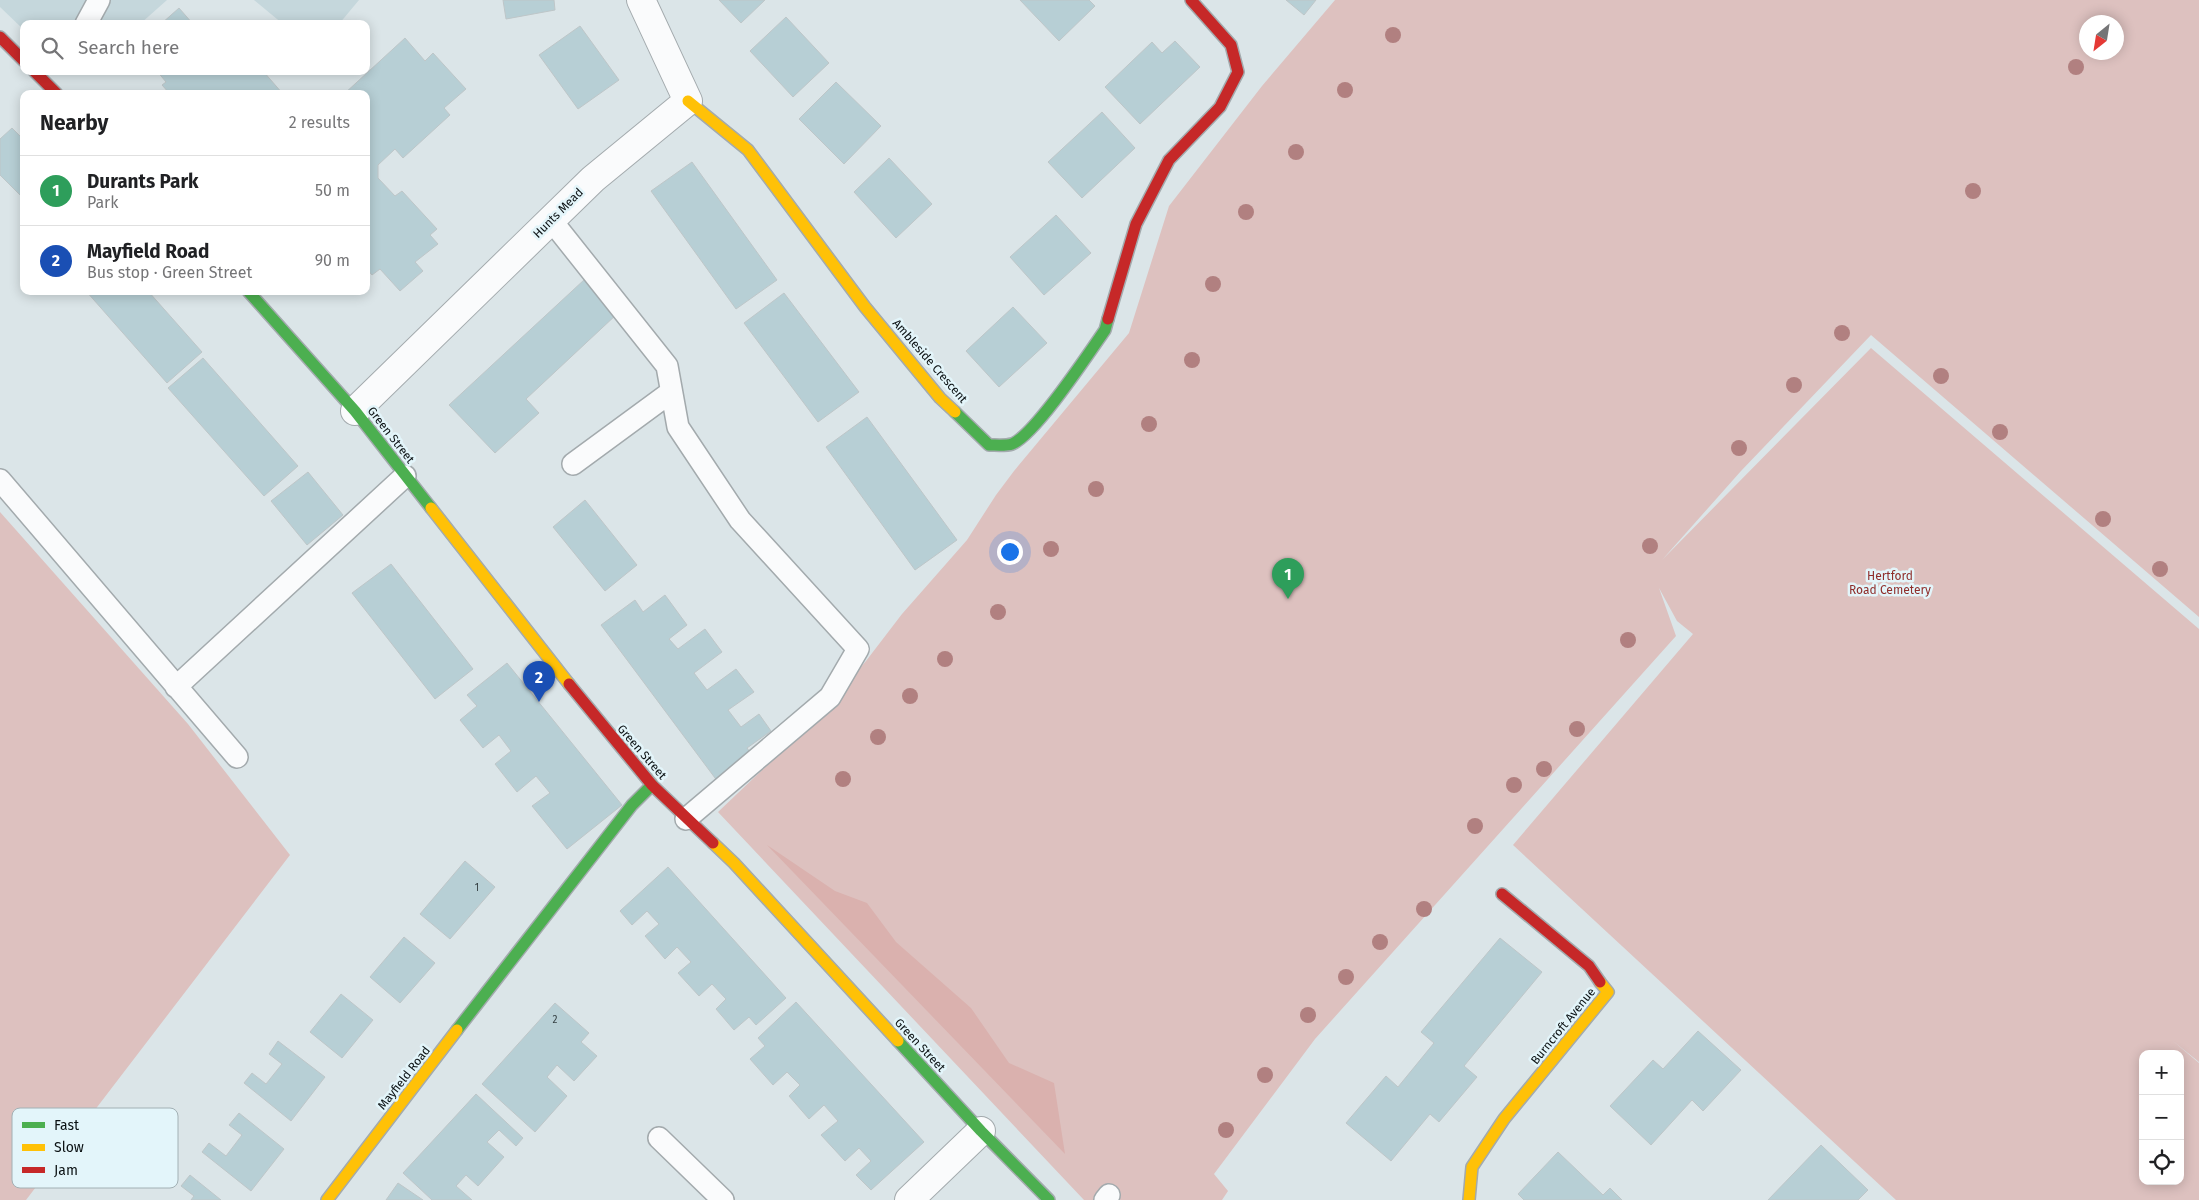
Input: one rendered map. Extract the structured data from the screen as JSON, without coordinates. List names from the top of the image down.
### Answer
{
  "streets": {
    "street": [
      "Hunts Mead",
      "Ambleside Crescent",
      "Green Street",
      "Burncroft Avenue",
      "Mayfield Road"
    ]
  },
  "crossings": [
    ["Hunts Mead", "Ambleside Crescent"],
    ["Hunts Mead", "Green Street"],
    ["Green Street", "Mayfield Road"]
  ],
  "parks": ["Hertford Road Cemetery"],
  "house_numbers": ["1", "2"],
  "legend": ["Fast", "Slow", "Jam"],
  "north": "bottom left",
  "page": {
    "search": "Search here",
    "heading": ["Nearby", "2 results"],
    "list": [
      {
        "mark": "1",
        "name": "Durants Park",
        "note": "Park",
        "value": "50 m"
      },
      {
        "mark": "2",
        "name": "Mayfield Road",
        "note": "Bus stop · Green Street",
        "value": "90 m"
      }
    ],
    "pins": ["1", "2"],
    "map_buttons": ["+", "−"]
  }
}
